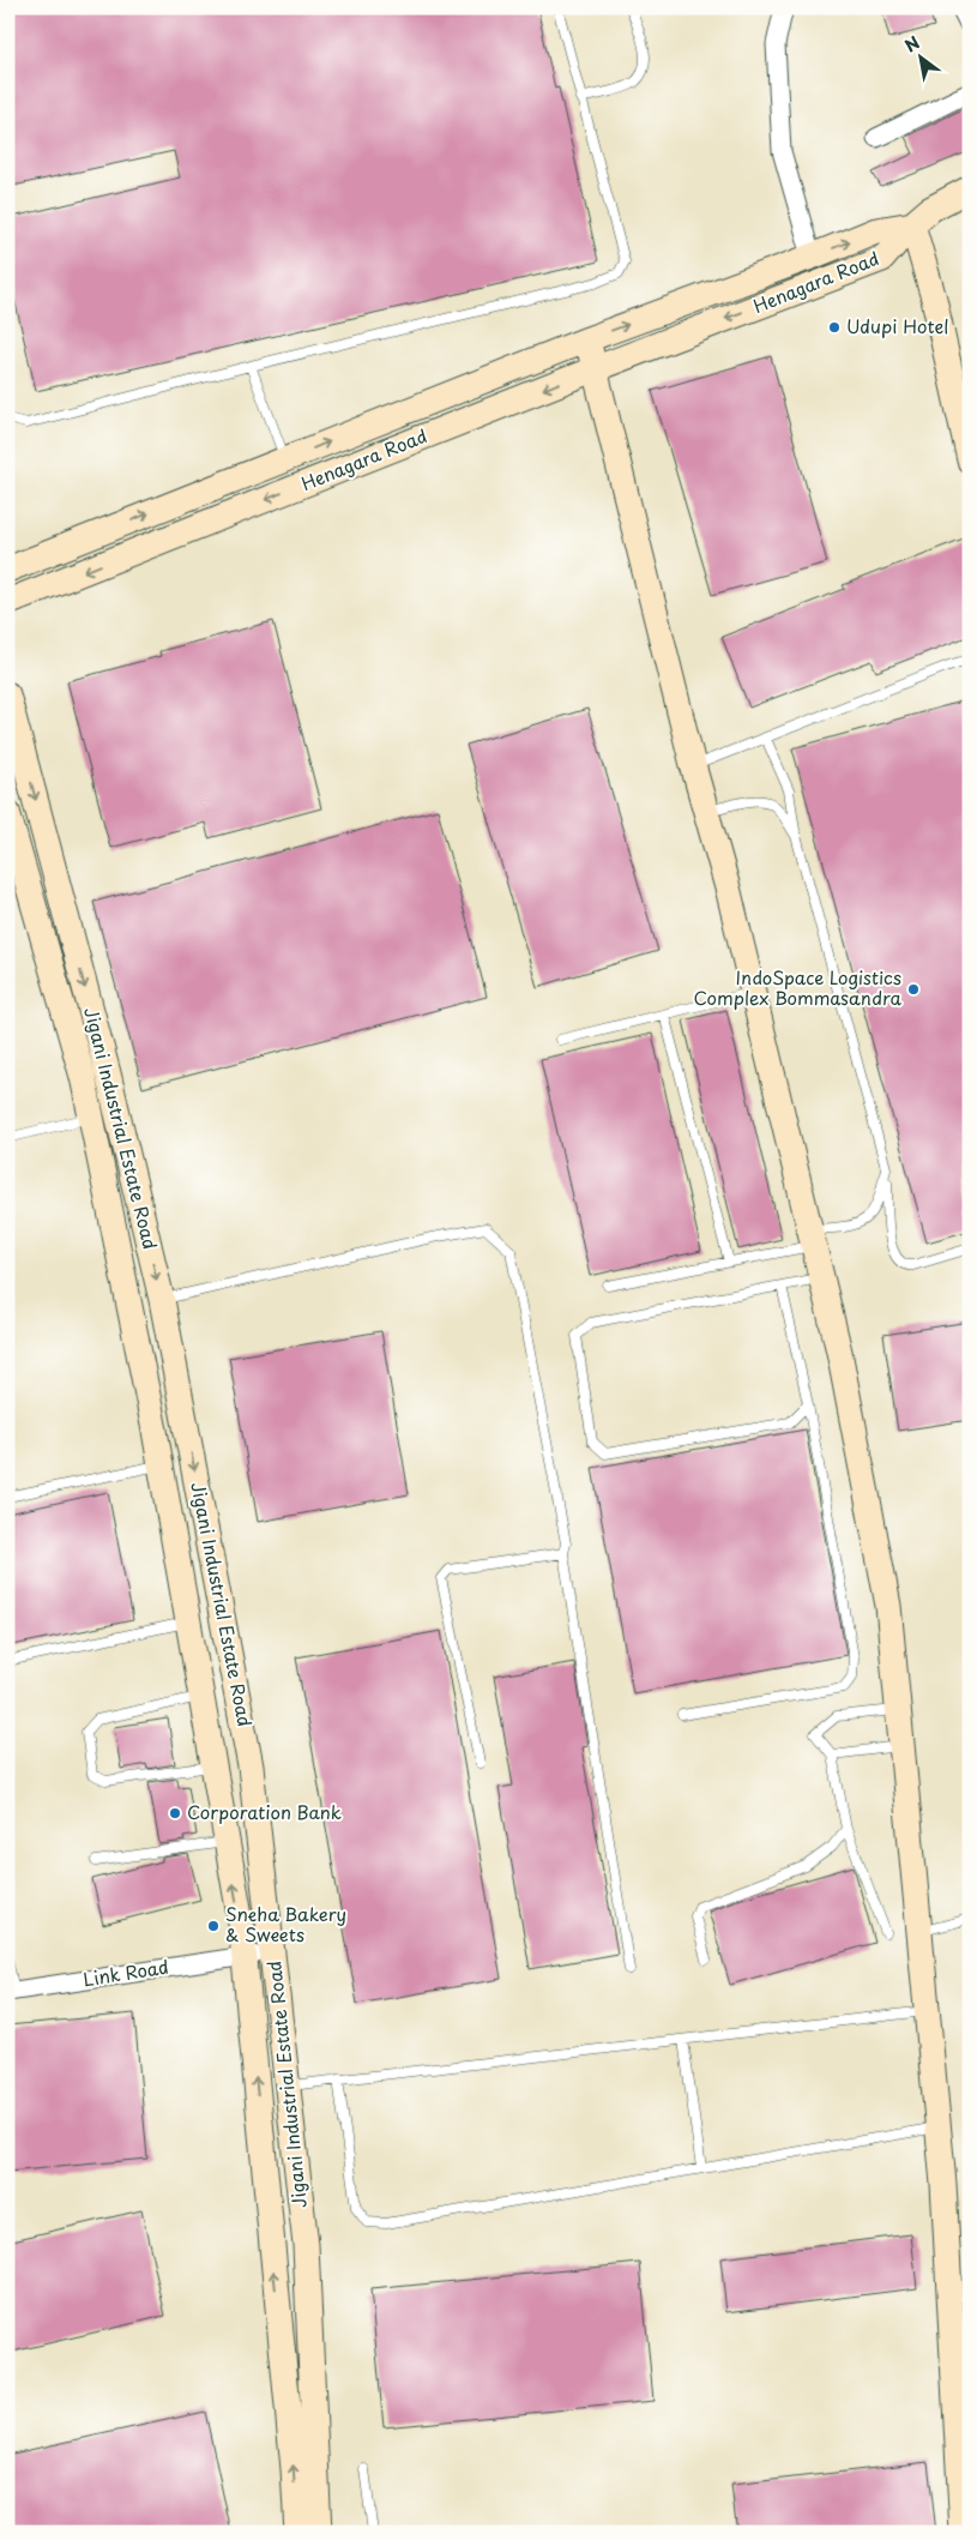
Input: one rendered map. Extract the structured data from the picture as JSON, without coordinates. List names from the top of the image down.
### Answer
{
  "streets": {
    "street": ["Henagara Road", "Jigani Industrial Estate Road", "Link Road"]
  },
  "crossings": [
    ["Jigani Industrial Estate Road", "Link Road"]
  ],
  "places": [
    "Udupi Hotel",
    "IndoSpace Logistics Complex Bommasandra",
    "Corporation Bank",
    "Sneha Bakery & Sweets"
  ],
  "north": "top left"
}
